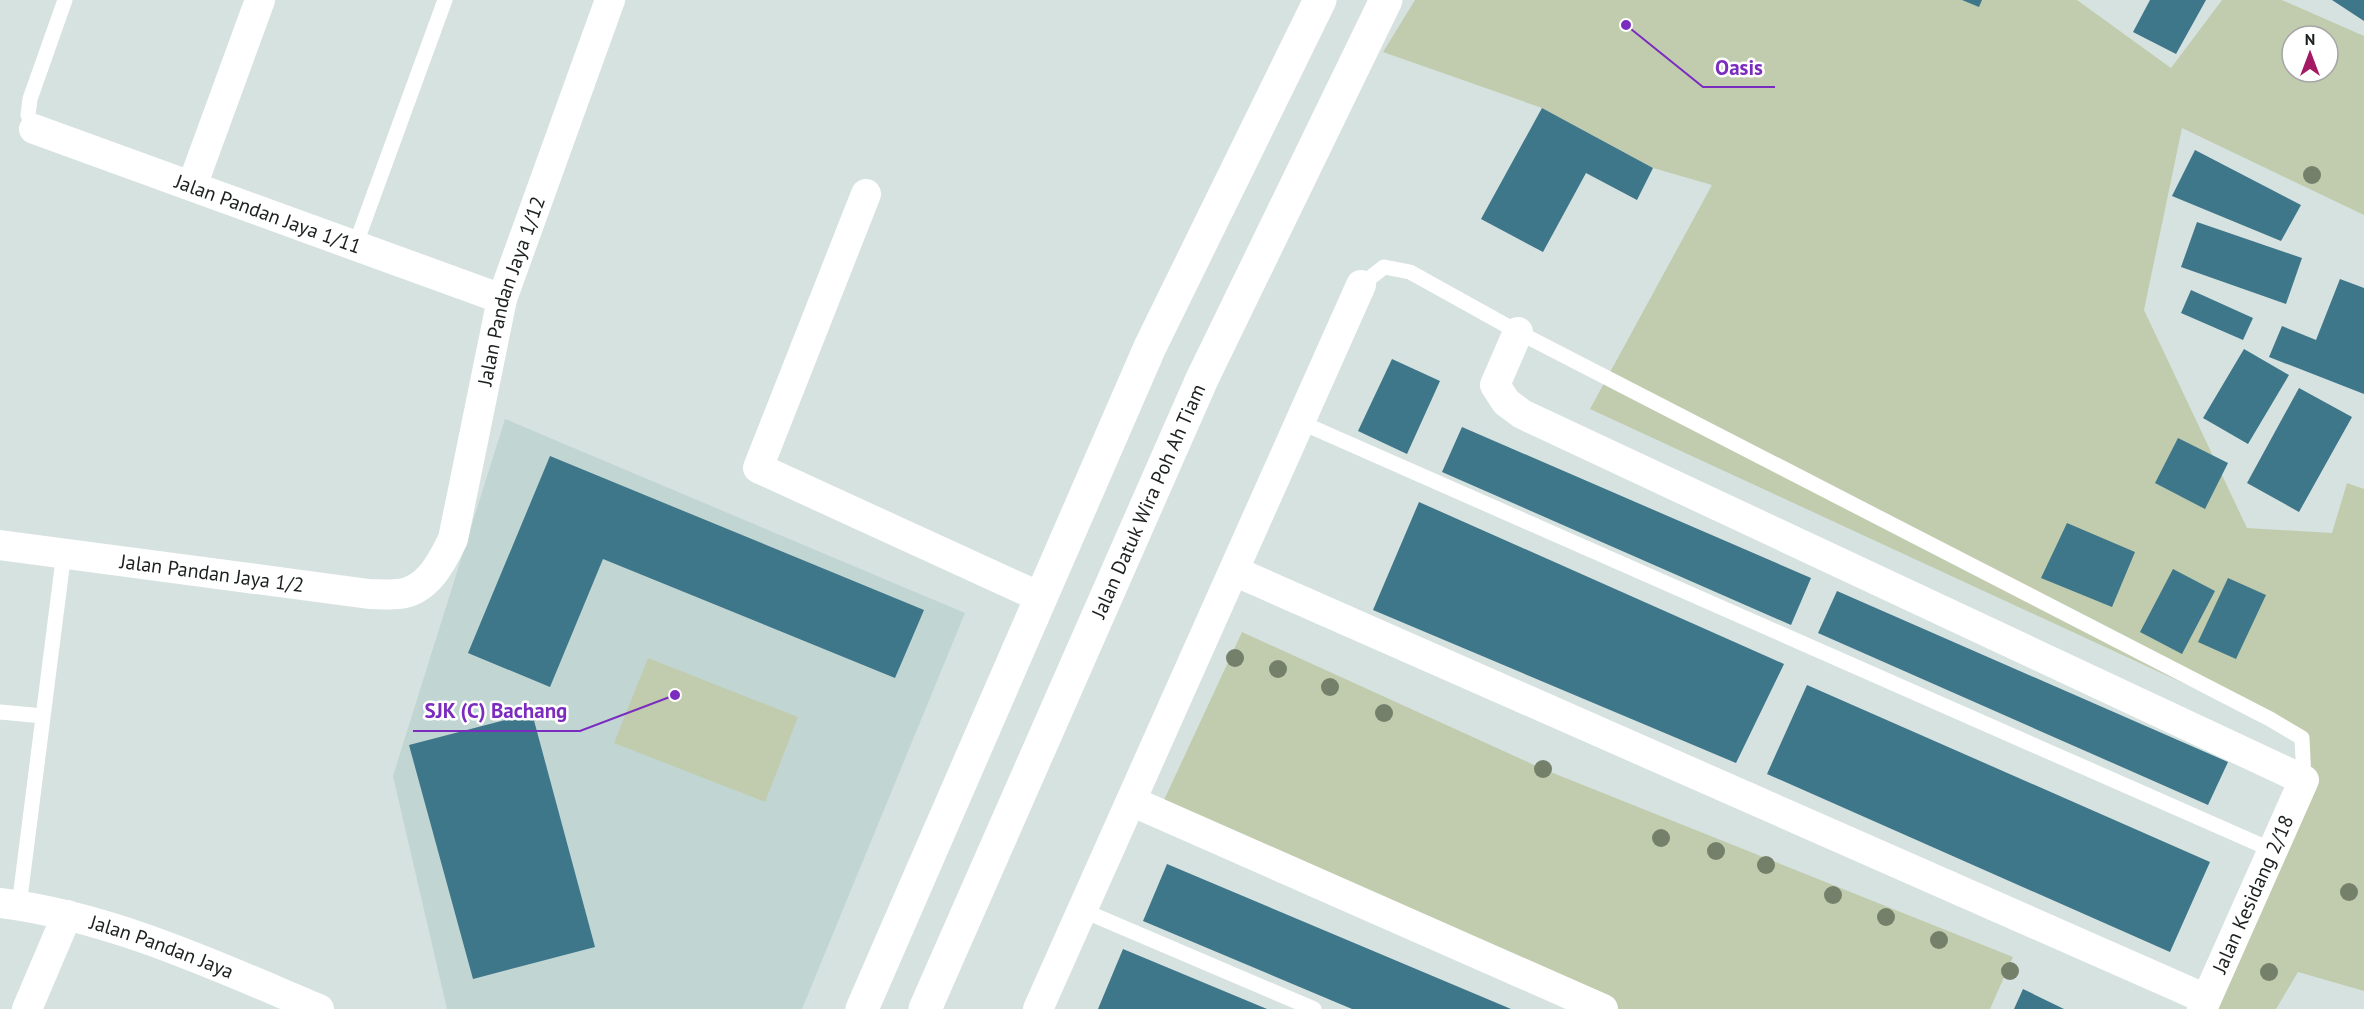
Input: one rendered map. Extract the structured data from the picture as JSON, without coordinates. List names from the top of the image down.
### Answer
{
  "streets": {
    "street": [
      "Jalan Pandan Jaya 1/11",
      "Jalan Pandan Jaya 1/12",
      "Jalan Datuk Wira Poh Ah Tiam",
      "Jalan Pandan Jaya 1/2",
      "Jalan Kesidang 2/18",
      "Jalan Pandan Jaya"
    ]
  },
  "crossings": [
    ["Jalan Pandan Jaya 1/11", "Jalan Pandan Jaya 1/12"],
    ["Jalan Pandan Jaya 1/12", "Jalan Pandan Jaya 1/2"]
  ],
  "places": ["Oasis", "SJK (C) Bachang"],
  "north": "top"
}
